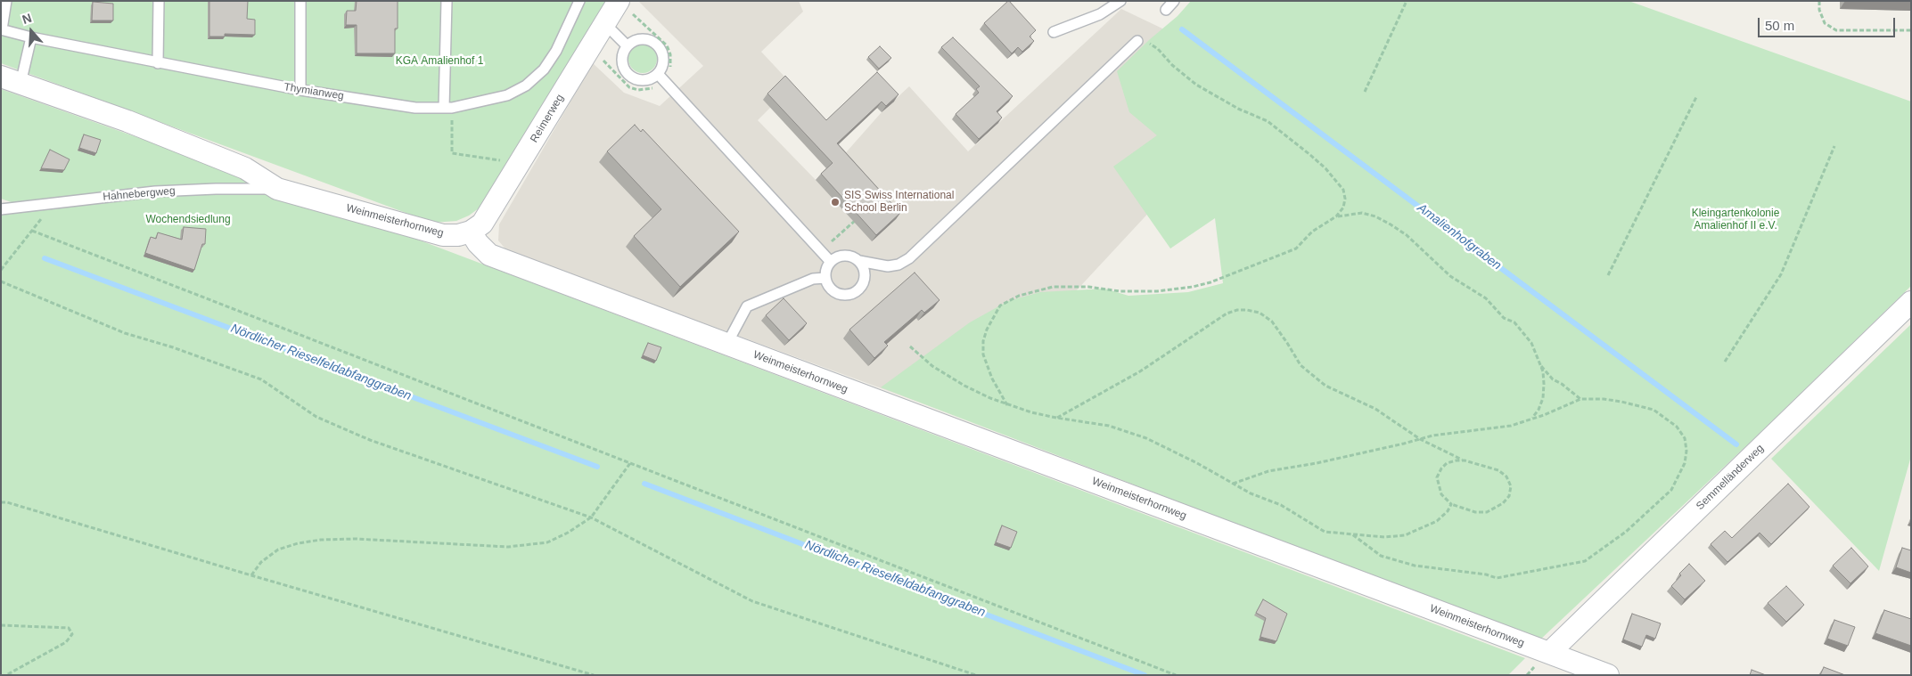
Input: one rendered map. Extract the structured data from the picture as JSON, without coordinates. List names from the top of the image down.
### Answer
{
  "streets": {
    "street": ["Reimerweg", "Weinmeisterhornweg", "Semmelländerweg"],
    "lane": ["Thymianweg", "Hahnebergweg"]
  },
  "crossings": [
    ["Reimerweg", "Weinmeisterhornweg"],
    ["Hahnebergweg", "Weinmeisterhornweg"],
    ["Weinmeisterhornweg", "Semmelländerweg"]
  ],
  "water": ["Amalienhofgraben", "Nördlicher Rieselfeldabfanggraben"],
  "parks": ["KGA Amalienhof 1", "Kleingartenkolonie Amalienhof II e.V.", "Wochendsiedlung"],
  "places": ["SIS Swiss International School Berlin"],
  "scale_bar": "50 m",
  "north": "top"
}
